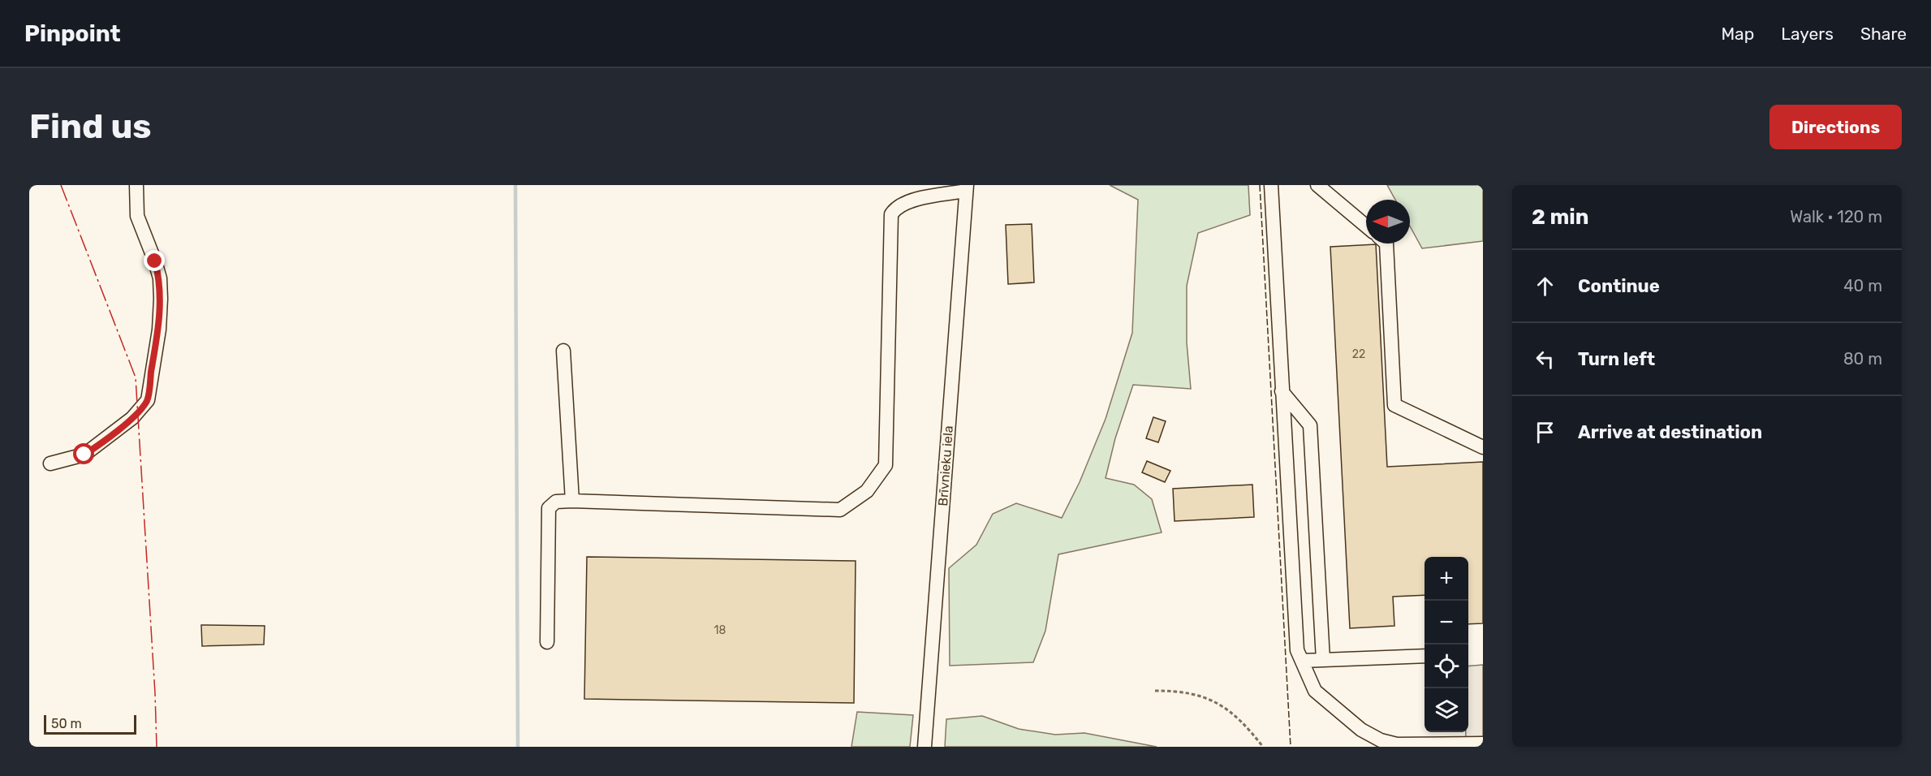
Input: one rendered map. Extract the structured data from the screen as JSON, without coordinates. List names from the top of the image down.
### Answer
{
  "streets": {
    "street": ["Brīvnieku iela"]
  },
  "house_numbers": ["22", "18"],
  "scale_bar": "50 m",
  "north": "left",
  "page": {
    "header": "Pinpoint",
    "nav": ["Map", "Layers", "Share"],
    "buttons": "Directions",
    "title": "Find us",
    "heading": ["2 min", "Walk · 120 m"],
    "list": [
      ["Continue", "40 m"],
      ["Turn left", "80 m"],
      "Arrive at destination"
    ],
    "map_buttons": ["+", "−"],
    "scale": "50 m"
  }
}
